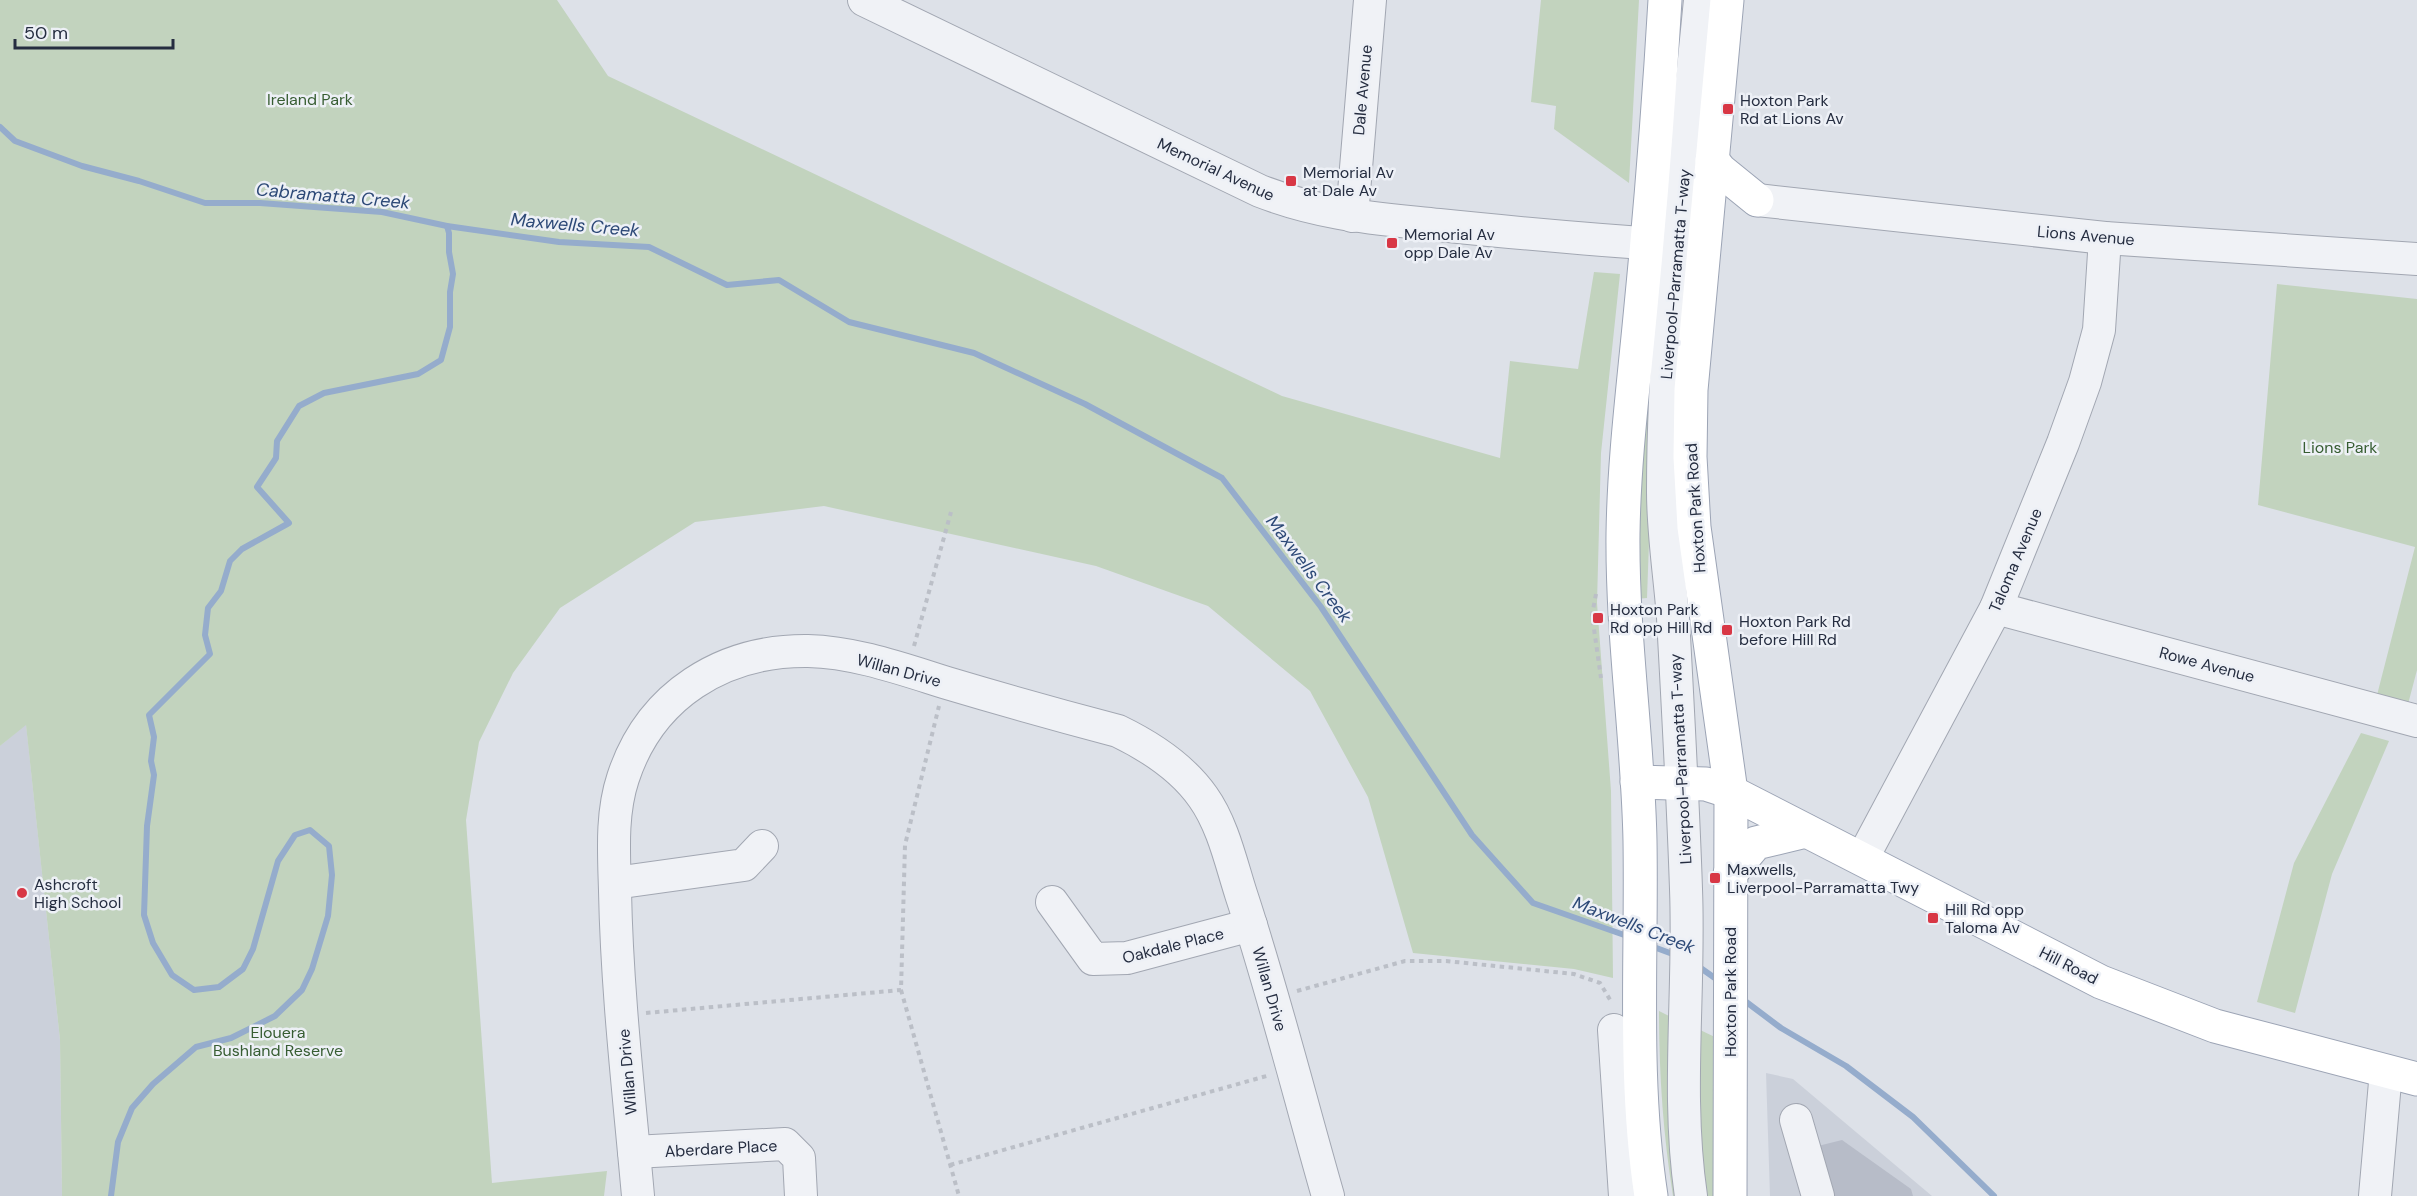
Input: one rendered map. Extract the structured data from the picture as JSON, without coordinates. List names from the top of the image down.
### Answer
{
  "streets": {
    "main road": ["Hoxton Park Road", "Hill Road"],
    "street": [
      "Dale Avenue",
      "Memorial Avenue",
      "Lions Avenue",
      "Liverpool–Parramatta T-way",
      "Taloma Avenue",
      "Rowe Avenue",
      "Willan Drive",
      "Oakdale Place",
      "Aberdare Place"
    ]
  },
  "crossings": [
    ["Dale Avenue", "Memorial Avenue"],
    ["Memorial Avenue", "Liverpool–Parramatta T-way"],
    ["Memorial Avenue", "Hoxton Park Road"],
    ["Lions Avenue", "Taloma Avenue"],
    ["Liverpool–Parramatta T-way", "Hoxton Park Road"],
    ["Liverpool–Parramatta T-way", "Hill Road"],
    ["Hoxton Park Road", "Hill Road"],
    ["Taloma Avenue", "Rowe Avenue"],
    ["Taloma Avenue", "Hill Road"],
    ["Willan Drive", "Oakdale Place"],
    ["Willan Drive", "Aberdare Place"]
  ],
  "water": ["Cabramatta Creek", "Maxwells Creek"],
  "parks": ["Ireland Park", "Lions Park", "Elouera Bushland Reserve"],
  "places": {
    "transit": [
      "Hoxton Park Rd at Lions Av",
      "Memorial Av at Dale Av",
      "Memorial Av opp Dale Av",
      "Hoxton Park Rd opp Hill Rd",
      "Hoxton Park Rd before Hill Rd",
      "Maxwells, Liverpool-Parramatta Twy",
      "Hill Rd opp Taloma Av"
    ],
    "other": ["Ashcroft High School"]
  },
  "scale_bar": "50 m"
}
